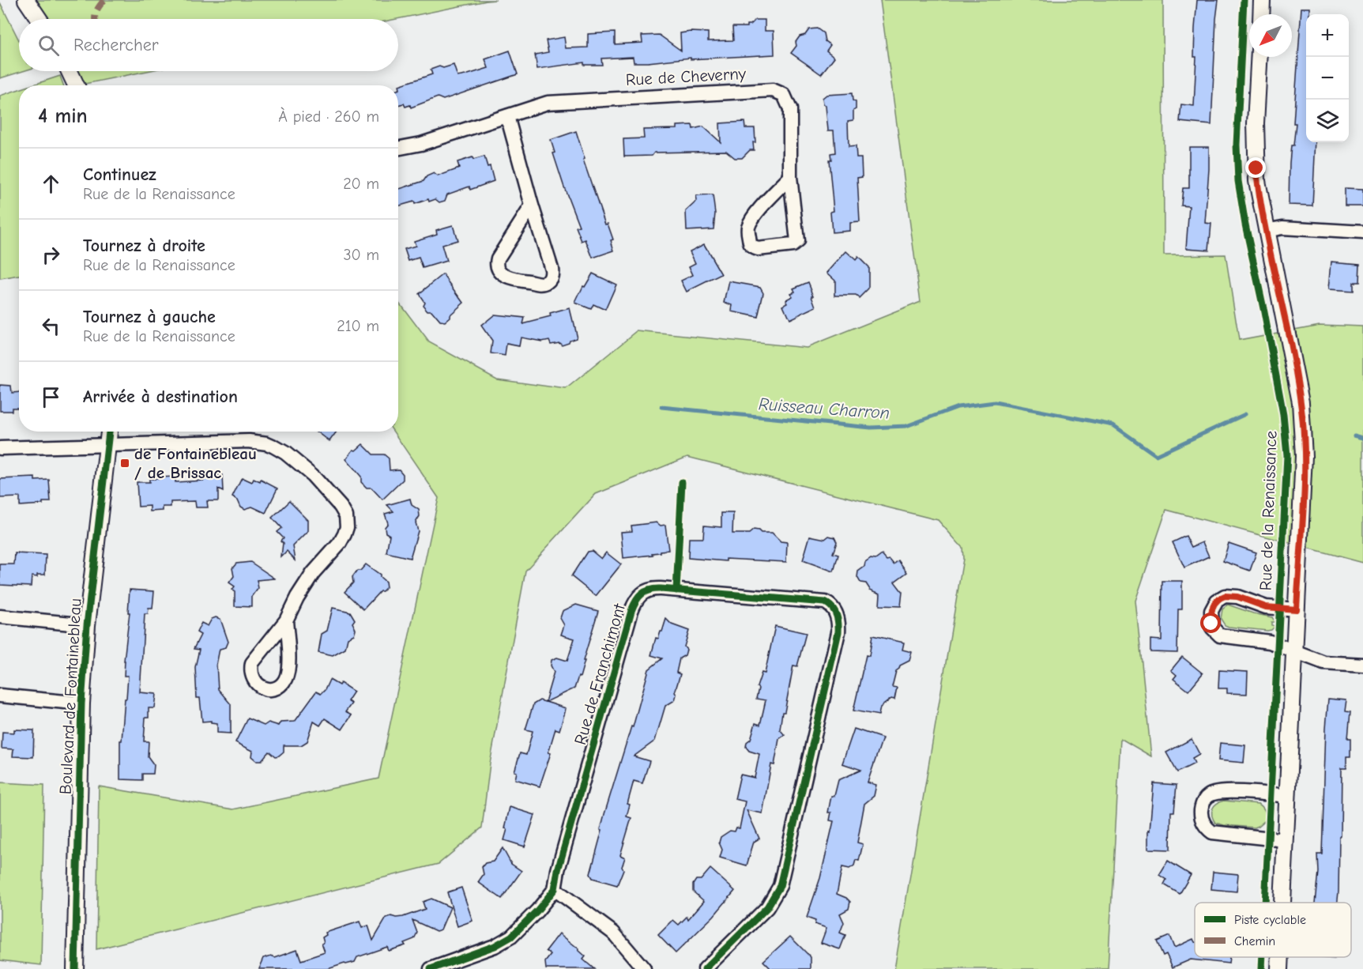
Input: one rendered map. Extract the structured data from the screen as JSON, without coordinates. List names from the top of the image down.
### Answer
{
  "streets": {
    "street": [
      "Rue de Cheverny",
      "Rue de la Renaissance",
      "Rue de Franchimont",
      "Boulevard de Fontainebleau"
    ]
  },
  "water": ["Ruisseau Charron"],
  "places": {
    "transit": ["de Fontainebleau / de Brissac"]
  },
  "legend": ["Piste cyclable", "Chemin"],
  "north": "bottom left",
  "page": {
    "map_buttons": ["+", "−"],
    "search": "Rechercher",
    "heading": ["4 min", "À pied · 260 m"],
    "list": [
      ["Continuez", "Rue de la Renaissance", "20 m"],
      ["Tournez à droite", "Rue de la Renaissance", "30 m"],
      ["Tournez à gauche", "Rue de la Renaissance", "210 m"],
      "Arrivée à destination"
    ]
  }
}
